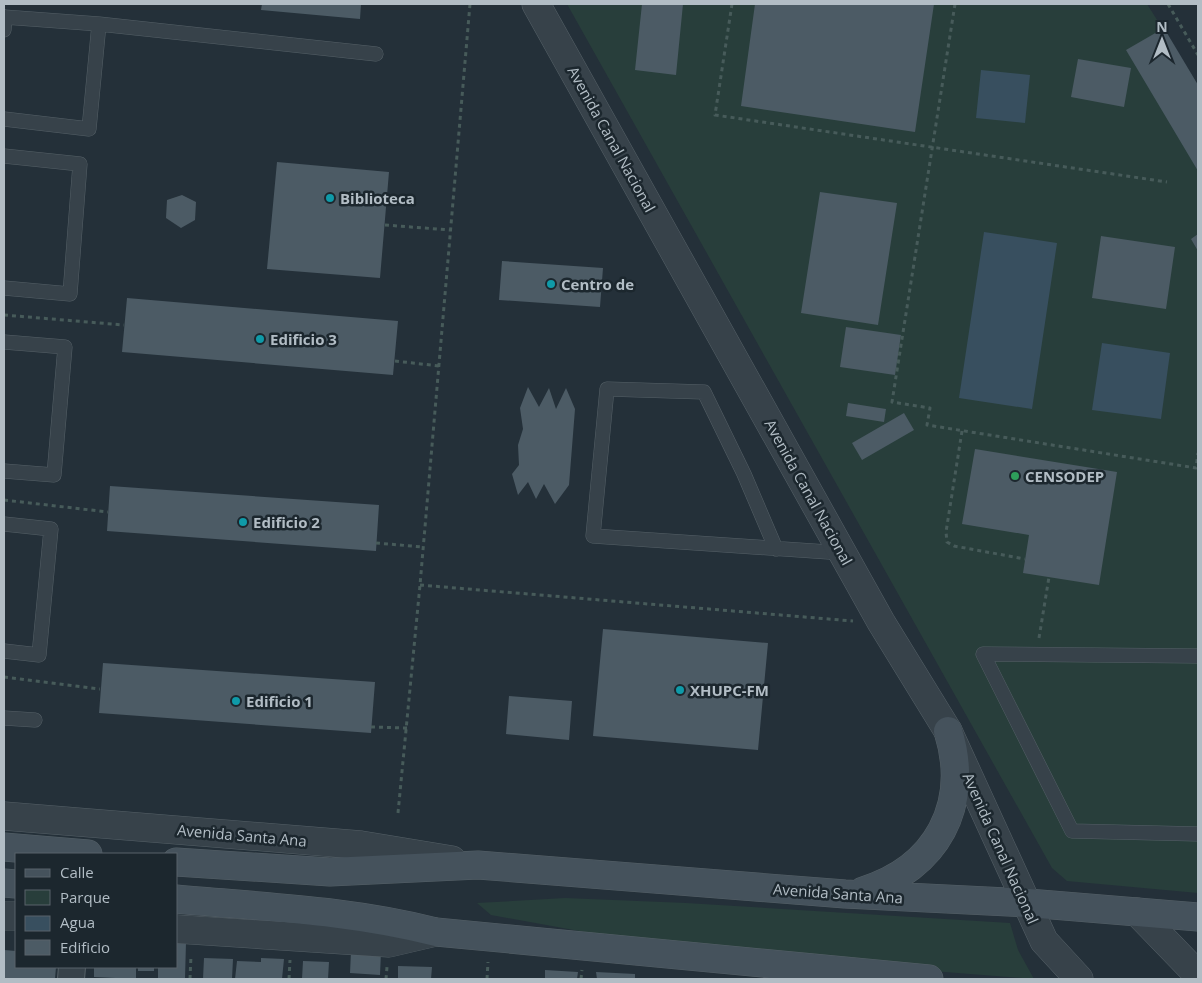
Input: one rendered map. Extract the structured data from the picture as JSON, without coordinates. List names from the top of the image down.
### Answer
{
  "streets": {
    "main road": ["Avenida Santa Ana"],
    "street": ["Avenida Canal Nacional"]
  },
  "crossings": [
    ["Avenida Canal Nacional", "Avenida Santa Ana"]
  ],
  "places": [
    "Biblioteca",
    "Centro de",
    "Edificio 3",
    "CENSODEP",
    "Edificio 2",
    "XHUPC-FM",
    "Edificio 1"
  ],
  "legend": [
    "Calle",
    "Parque",
    "Agua",
    "Edificio"
  ],
  "north": "top"
}
